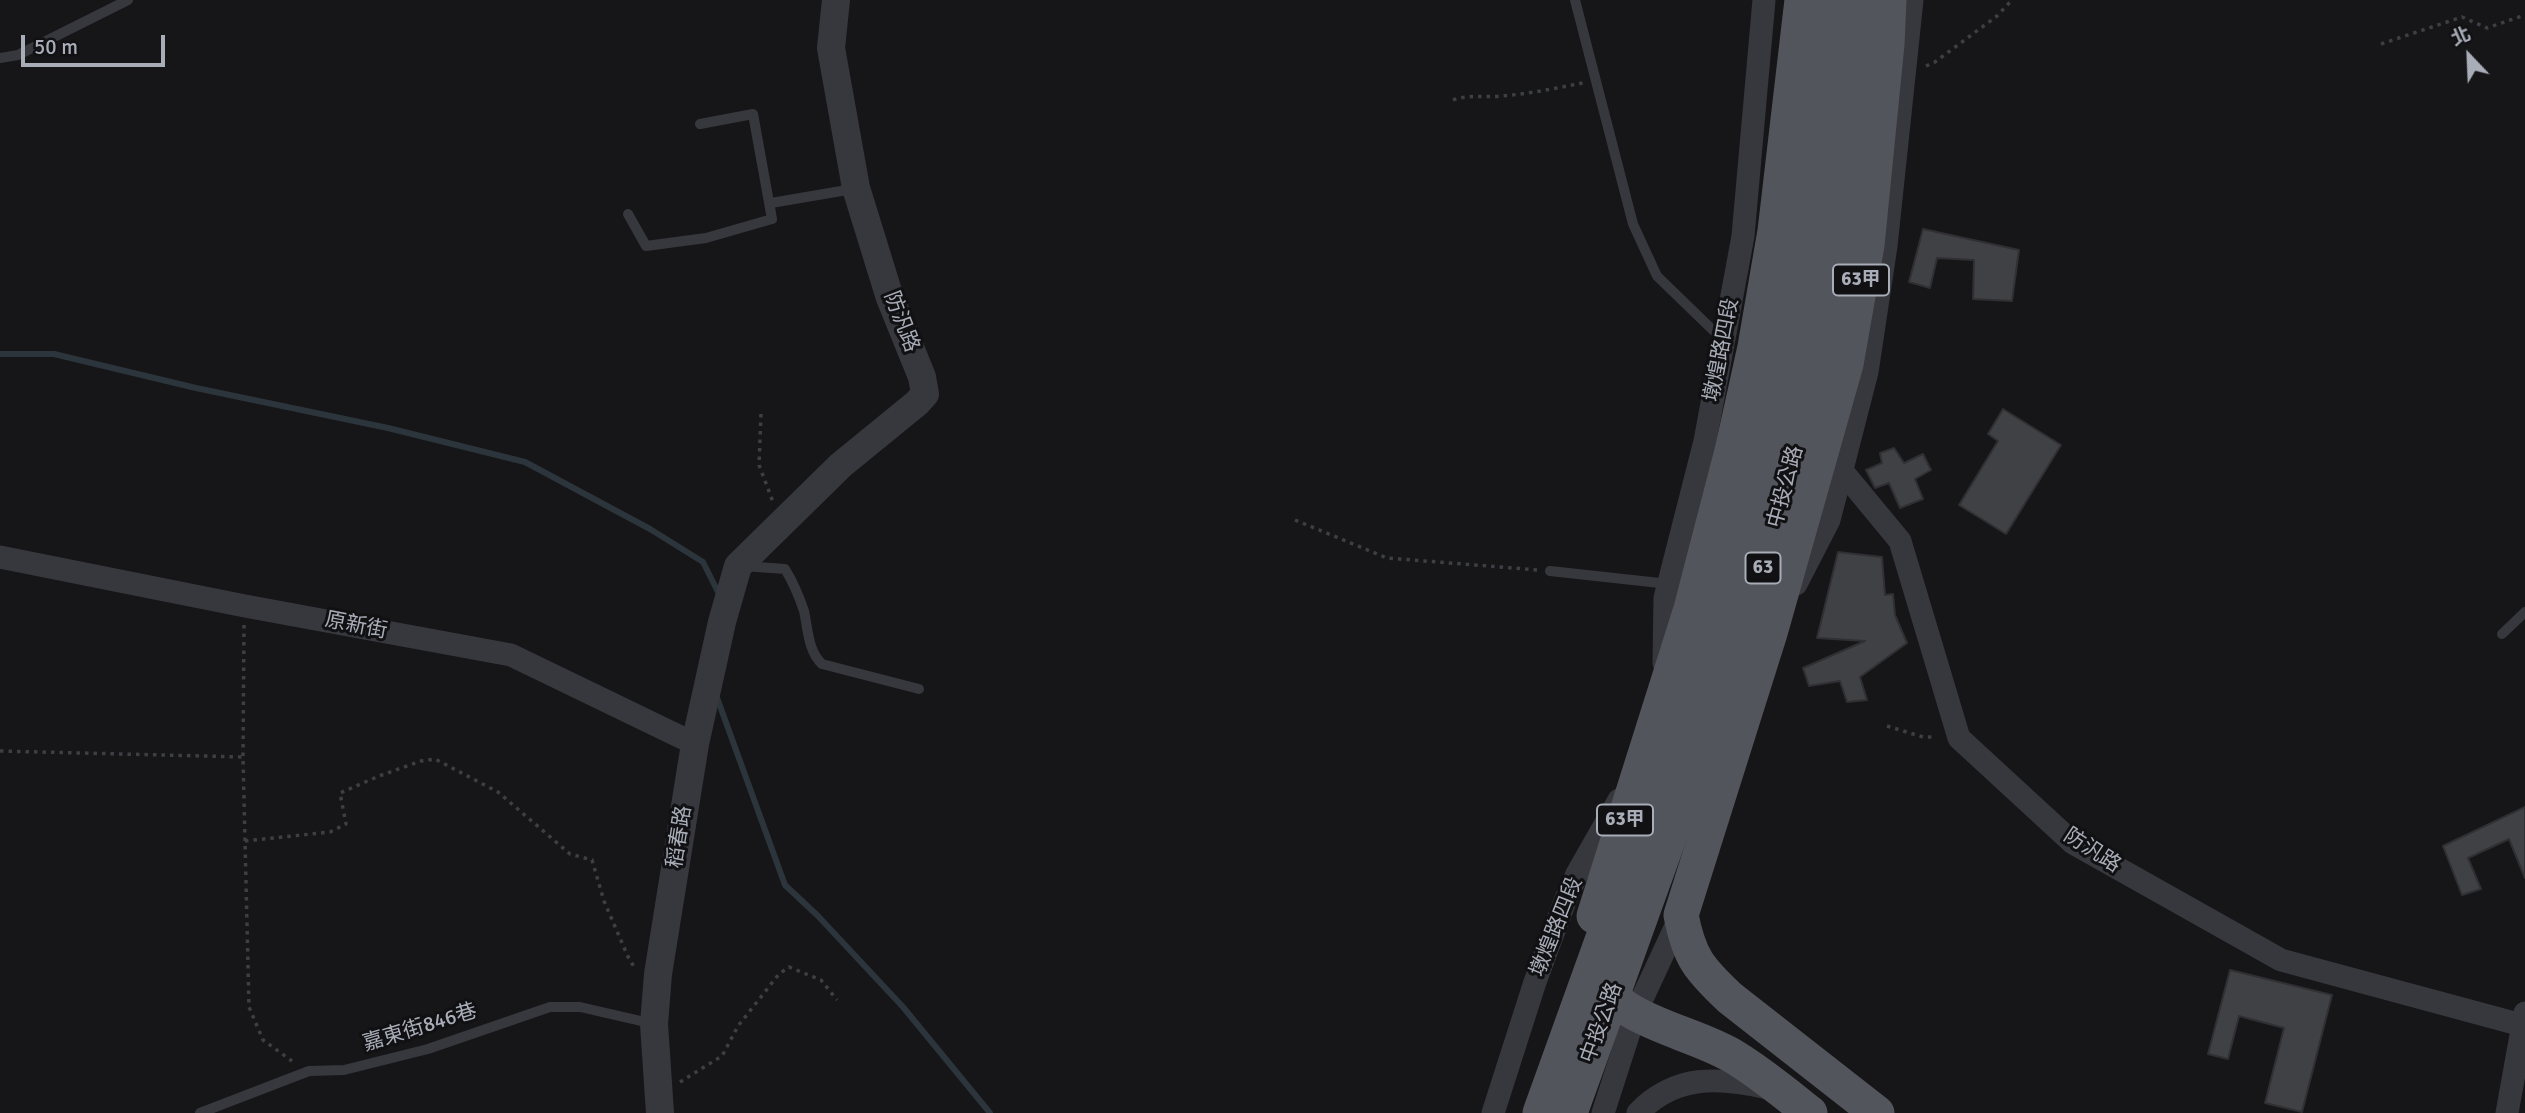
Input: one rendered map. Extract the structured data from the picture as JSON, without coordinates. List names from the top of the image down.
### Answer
{
  "streets": {
    "main road": ["63甲", "中投公路", "63"],
    "street": [
      "防汎路",
      "墩煌路四段",
      "原新街",
      "稻春路"
    ],
    "lane": ["嘉東街846巷"]
  },
  "crossings": [
    ["63甲", "墩煌路四段"],
    ["防汎路", "稻春路"],
    ["原新街", "稻春路"],
    ["稻春路", "嘉東街846巷"]
  ],
  "scale_bar": "50 m",
  "north": "top left"
}
